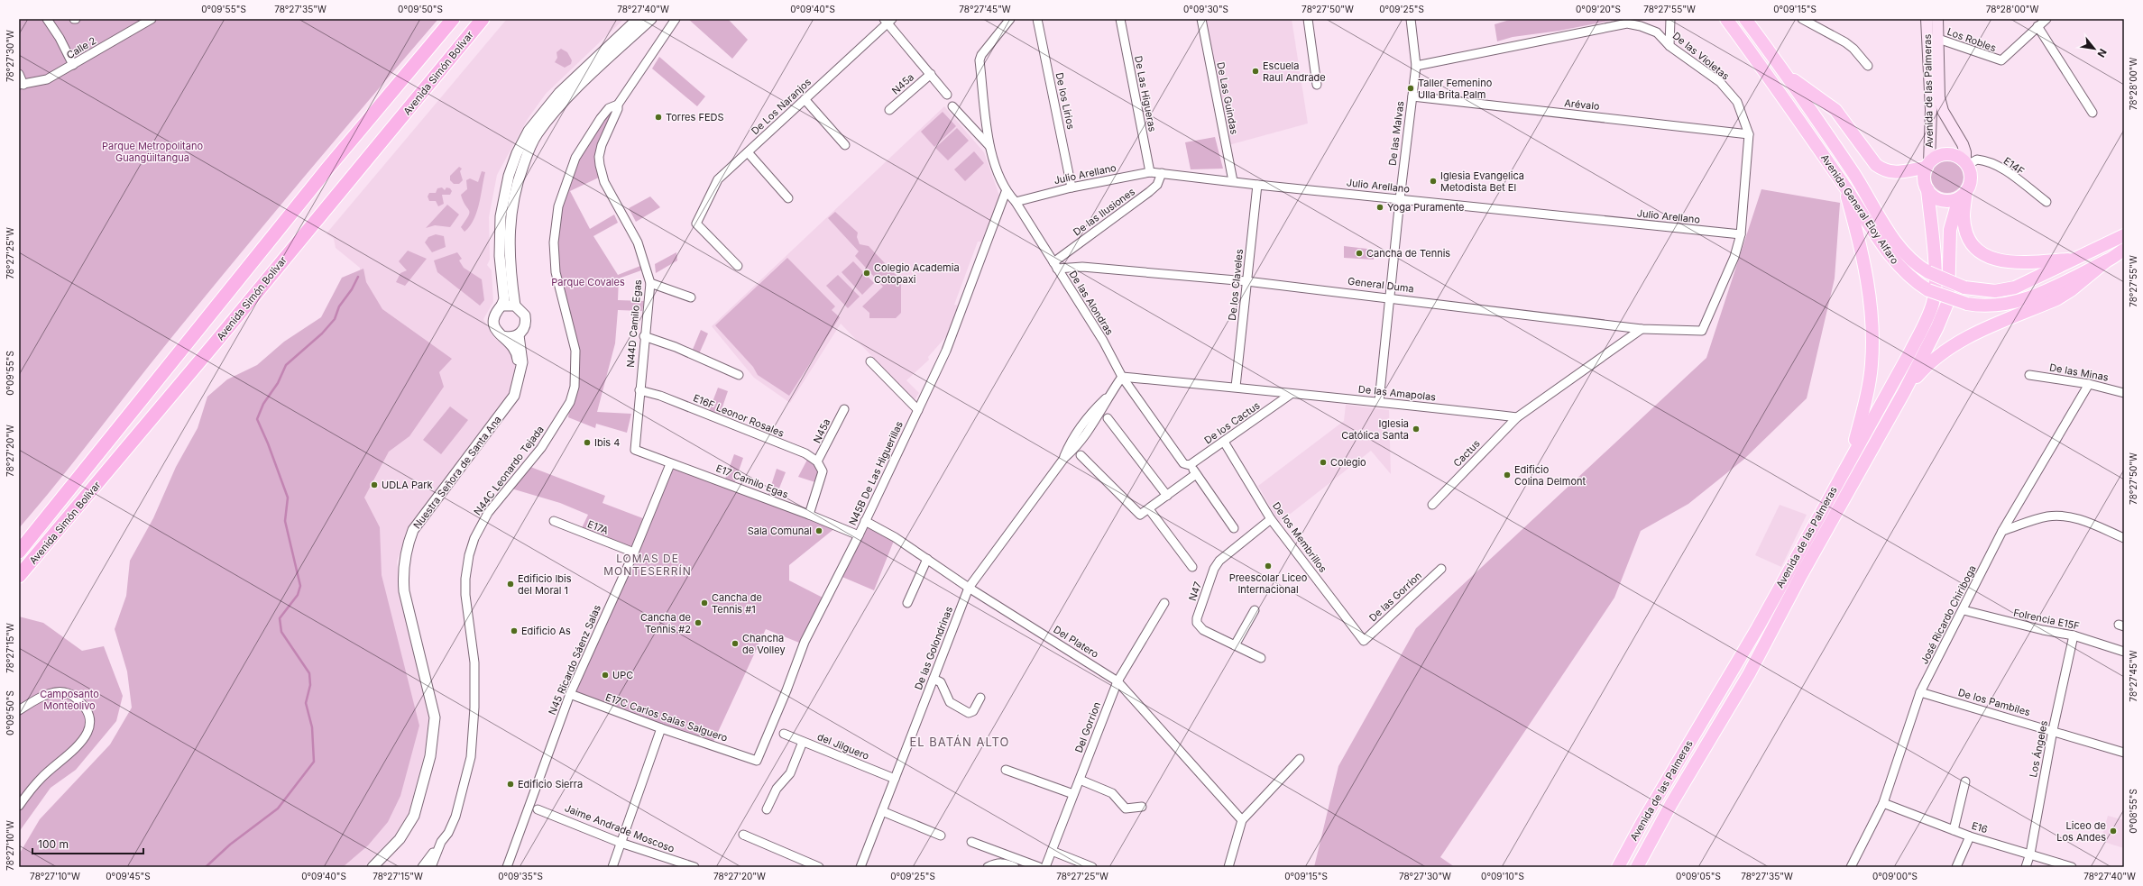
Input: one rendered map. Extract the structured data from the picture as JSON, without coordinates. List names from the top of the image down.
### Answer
{
  "streets": {
    "highway": ["Avenida Simón Bolívar"],
    "main road": ["Avenida de las Palmeras", "Avenida General Eloy Alfaro"],
    "street": [
      "Los Robles",
      "Calle 2",
      "De las Violetas",
      "N45a",
      "De Las Higueras",
      "De Las Guindas",
      "De los Lirios",
      "Arévalo",
      "De Los Naranjos",
      "De las Malvas",
      "E14F",
      "Julio Arellano",
      "De las Ilusiones",
      "De los Claveles",
      "General Duma",
      "De las Alondras",
      "N44D Camilo Egas",
      "De las Minas",
      "De las Amapolas",
      "E16F Leonor Rosales",
      "De los Cactus",
      "Cactus",
      "N44C Leonardo Tejada",
      "Nuestra Señora de Santa Ana",
      "N45B De Las Higuerillas",
      "E17 Camilo Egas",
      "E17A",
      "De los Membrillos",
      "N47",
      "De las Gorrion",
      "José Ricardo Chiriboga",
      "Folrencia E15F",
      "Del Platero",
      "De las Golondrinas",
      "N45 Ricardo Sáenz Salas",
      "De los Pambiles",
      "E17C Carlos Salas Salguero",
      "Del Gorrion",
      "del Jilguero",
      "Los Ángeles",
      "E16",
      "Jaime Andrade Moscoso"
    ]
  },
  "crossings": [
    ["Los Robles", "Avenida de las Palmeras"],
    ["De las Violetas", "Arévalo"],
    ["De las Violetas", "De las Malvas"],
    ["De las Violetas", "Julio Arellano"],
    ["De las Violetas", "General Duma"],
    ["N45a", "E16F Leonor Rosales"],
    ["Avenida de las Palmeras", "E14F"],
    ["De Las Higueras", "Julio Arellano"],
    ["De Las Guindas", "Julio Arellano"],
    ["De los Lirios", "Julio Arellano"],
    ["Arévalo", "De las Malvas"],
    ["De las Malvas", "Julio Arellano"],
    ["De las Malvas", "General Duma"],
    ["De las Malvas", "De las Amapolas"],
    ["Julio Arellano", "De las Ilusiones"],
    ["Julio Arellano", "De los Claveles"],
    ["Julio Arellano", "De las Alondras"],
    ["De las Ilusiones", "General Duma"],
    ["De las Ilusiones", "De las Alondras"],
    ["De los Claveles", "General Duma"],
    ["De los Claveles", "De las Amapolas"],
    ["General Duma", "De las Alondras"],
    ["De las Alondras", "De las Amapolas"],
    ["De las Alondras", "De los Cactus"],
    ["De las Alondras", "N45B De Las Higuerillas"],
    ["De las Alondras", "De las Golondrinas"],
    ["N44D Camilo Egas", "E16F Leonor Rosales"],
    ["N44D Camilo Egas", "N44C Leonardo Tejada"],
    ["N44D Camilo Egas", "E17 Camilo Egas"],
    ["De las Minas", "José Ricardo Chiriboga"],
    ["De las Amapolas", "De los Cactus"],
    ["De las Amapolas", "Cactus"],
    ["De las Amapolas", "De las Golondrinas"],
    ["E16F Leonor Rosales", "E17 Camilo Egas"],
    ["De los Cactus", "De los Membrillos"],
    ["N45B De Las Higuerillas", "E17 Camilo Egas"],
    ["N45B De Las Higuerillas", "Del Platero"],
    ["N45B De Las Higuerillas", "E17C Carlos Salas Salguero"],
    ["E17 Camilo Egas", "N45 Ricardo Sáenz Salas"],
    ["E17A", "N45 Ricardo Sáenz Salas"],
    ["De los Membrillos", "N47"],
    ["De los Membrillos", "De las Gorrion"],
    ["José Ricardo Chiriboga", "Folrencia E15F"],
    ["José Ricardo Chiriboga", "De los Pambiles"],
    ["José Ricardo Chiriboga", "E16"],
    ["Folrencia E15F", "Los Ángeles"],
    ["Del Platero", "De las Golondrinas"],
    ["Del Platero", "Del Gorrion"],
    ["De las Golondrinas", "del Jilguero"],
    ["N45 Ricardo Sáenz Salas", "E17C Carlos Salas Salguero"],
    ["De los Pambiles", "Los Ángeles"],
    ["Los Ángeles", "E16"]
  ],
  "districts": ["LOMAS DE MONTESERRÍN", "EL BATÁN ALTO"],
  "parks": ["Parque Metropolitano Guangüiltangua", "Parque Covales", "Camposanto Monteolivo"],
  "places": [
    "Escuela Raul Andrade",
    "Taller Femenino Ulla Brita Palm",
    "Torres FEDS",
    "Iglesia Evangelica Metodista Bet El",
    "Yoga Puramente",
    "Cancha de Tennis",
    "Colegio Academia Cotopaxi",
    "Iglesia Católica Santa",
    "Ibis 4",
    "Colegio",
    "Edificio Colina Delmont",
    "UDLA Park",
    "Sala Comunal",
    "Preescolar Liceo Internacional",
    "Edificio Ibis del Moral 1",
    "Cancha de Tennis #1",
    "Cancha de Tennis #2",
    "Edificio As",
    "Chancha de Volley",
    "UPC",
    "Edificio Sierra",
    "Liceo de Los Andes"
  ],
  "scale_bar": "100 m",
  "north": "bottom right",
  "coordinates": [
    "0°09'55\"S",
    "78°27'35\"W",
    "0°09'50\"S",
    "78°27'40\"W",
    "0°09'40\"S",
    "78°27'45\"W",
    "0°09'30\"S",
    "78°27'50\"W",
    "0°09'25\"S",
    "0°09'20\"S",
    "78°27'55\"W",
    "0°09'15\"S",
    "78°28'00\"W",
    "78°27'30\"W",
    "78°27'25\"W",
    "78°27'20\"W",
    "78°27'15\"W",
    "0°08'55\"S",
    "78°27'10\"W",
    "0°09'45\"S",
    "0°09'35\"S",
    "0°09'10\"S",
    "0°09'05\"S",
    "0°09'00\"S"
  ]
}
